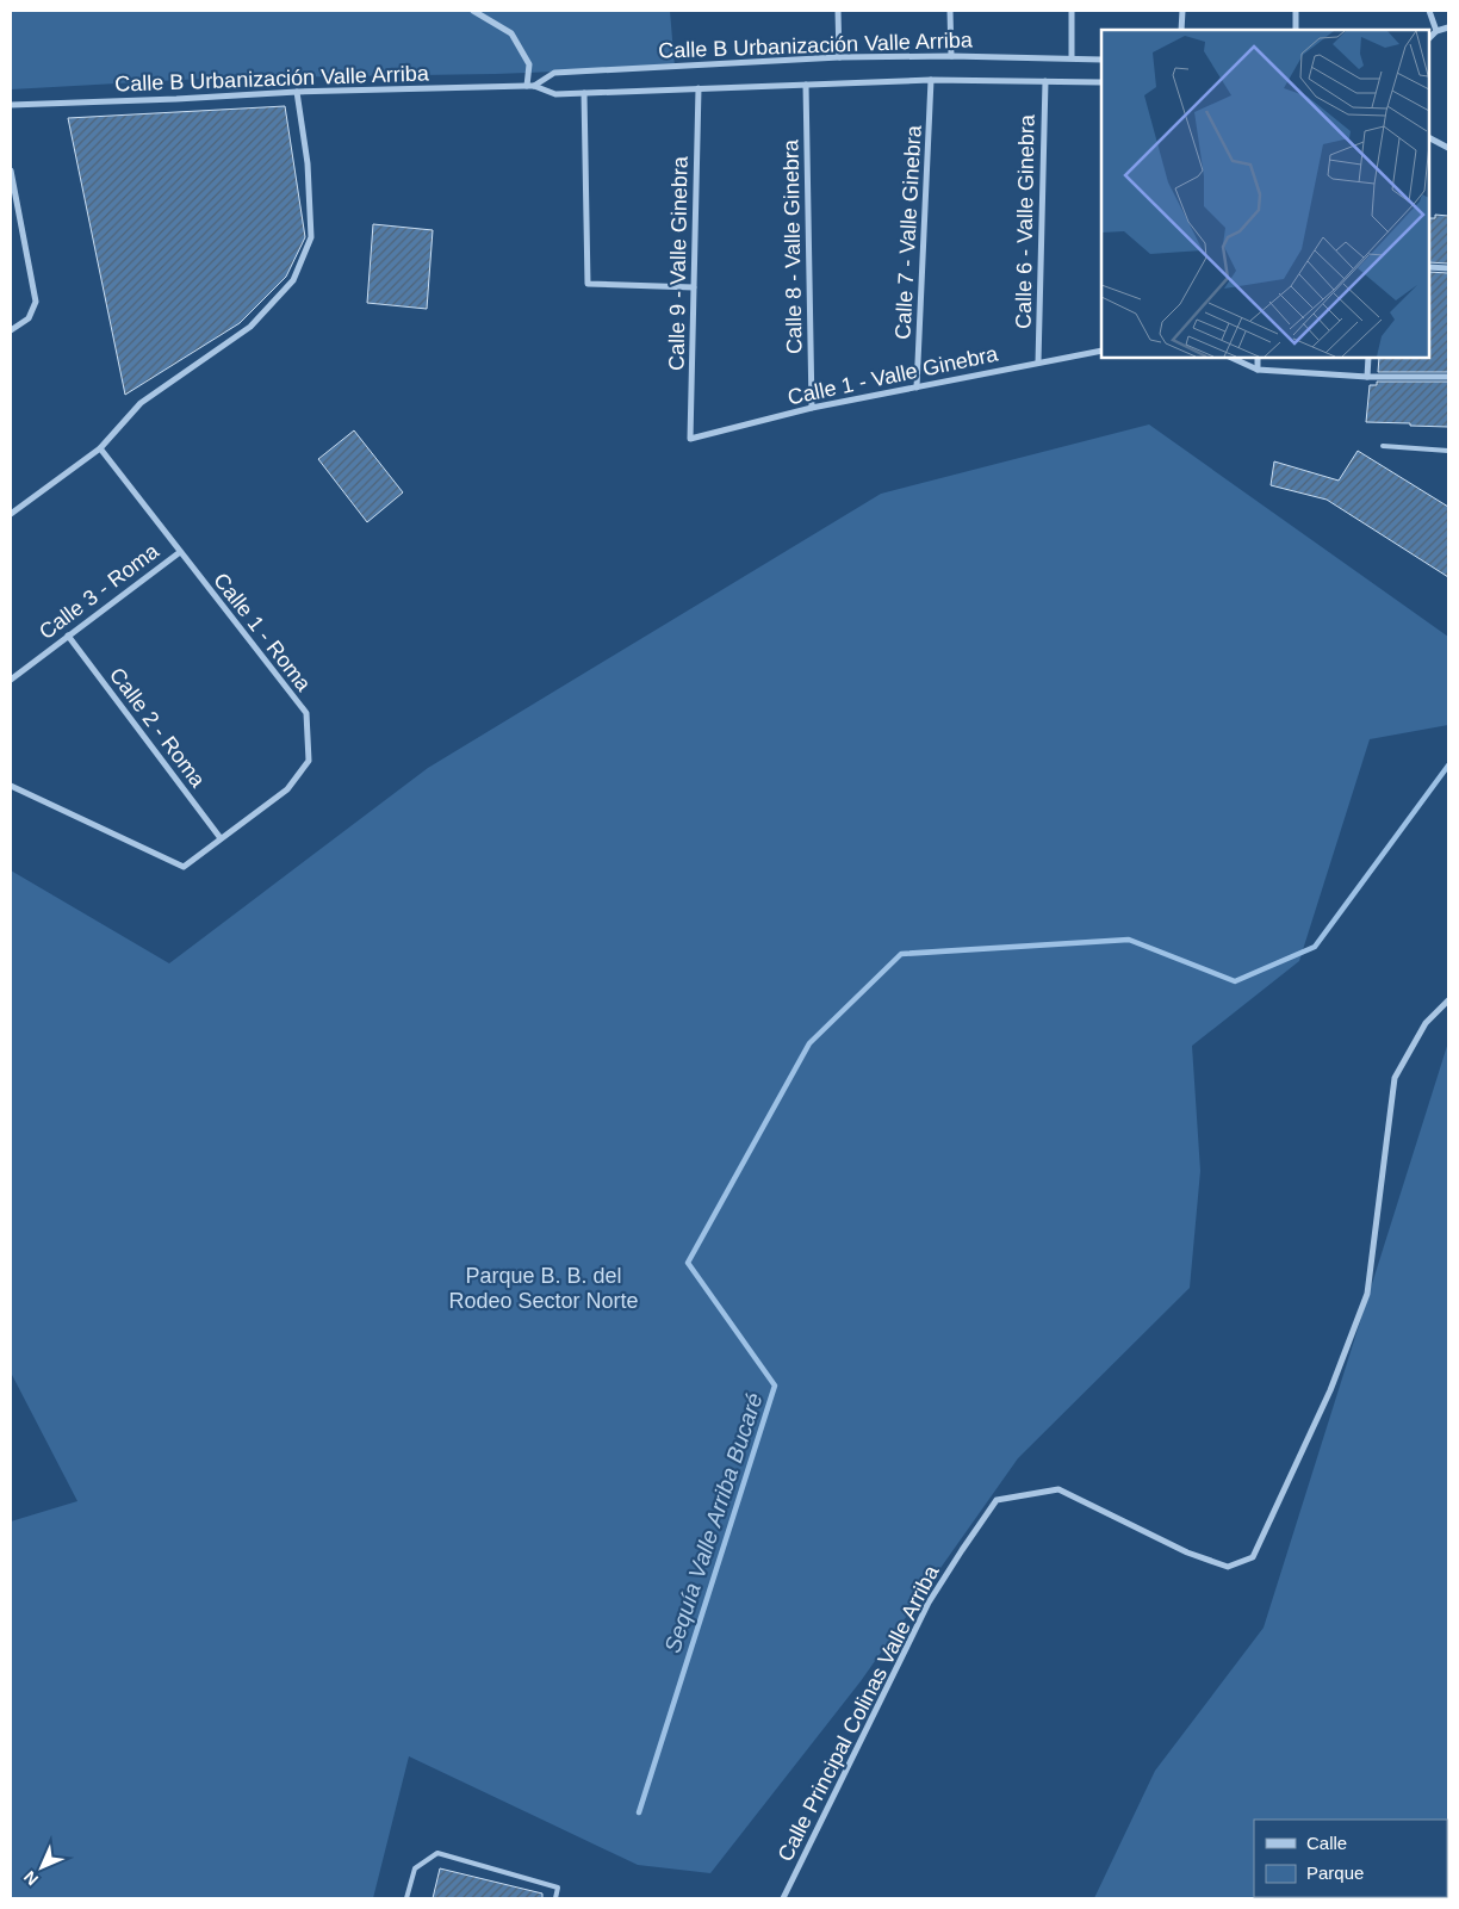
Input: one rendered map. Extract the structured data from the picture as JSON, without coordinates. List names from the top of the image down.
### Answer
{
  "streets": {
    "street": [
      "Calle B Urbanización Valle Arriba",
      "Calle 6 - Valle Ginebra",
      "Calle 7 - Valle Ginebra",
      "Calle 8 - Valle Ginebra",
      "Calle 9 - Valle Ginebra",
      "Calle 1 - Valle Ginebra",
      "Calle 3 - Roma",
      "Calle 1 - Roma",
      "Calle 2 - Roma",
      "Calle Principal Colinas Valle Arriba"
    ]
  },
  "crossings": [
    ["Calle B Urbanización Valle Arriba", "Calle 6 - Valle Ginebra"],
    ["Calle B Urbanización Valle Arriba", "Calle 7 - Valle Ginebra"],
    ["Calle B Urbanización Valle Arriba", "Calle 8 - Valle Ginebra"],
    ["Calle B Urbanización Valle Arriba", "Calle 9 - Valle Ginebra"],
    ["Calle 6 - Valle Ginebra", "Calle 1 - Valle Ginebra"],
    ["Calle 7 - Valle Ginebra", "Calle 1 - Valle Ginebra"],
    ["Calle 8 - Valle Ginebra", "Calle 1 - Valle Ginebra"],
    ["Calle 9 - Valle Ginebra", "Calle 1 - Valle Ginebra"],
    ["Calle 3 - Roma", "Calle 1 - Roma"],
    ["Calle 3 - Roma", "Calle 2 - Roma"],
    ["Calle 1 - Roma", "Calle 2 - Roma"]
  ],
  "water": ["Sequía Valle Arriba Bucaré"],
  "parks": ["Parque B. B. del Rodeo Sector Norte"],
  "legend": ["Calle", "Parque"],
  "north": "bottom left"
}
